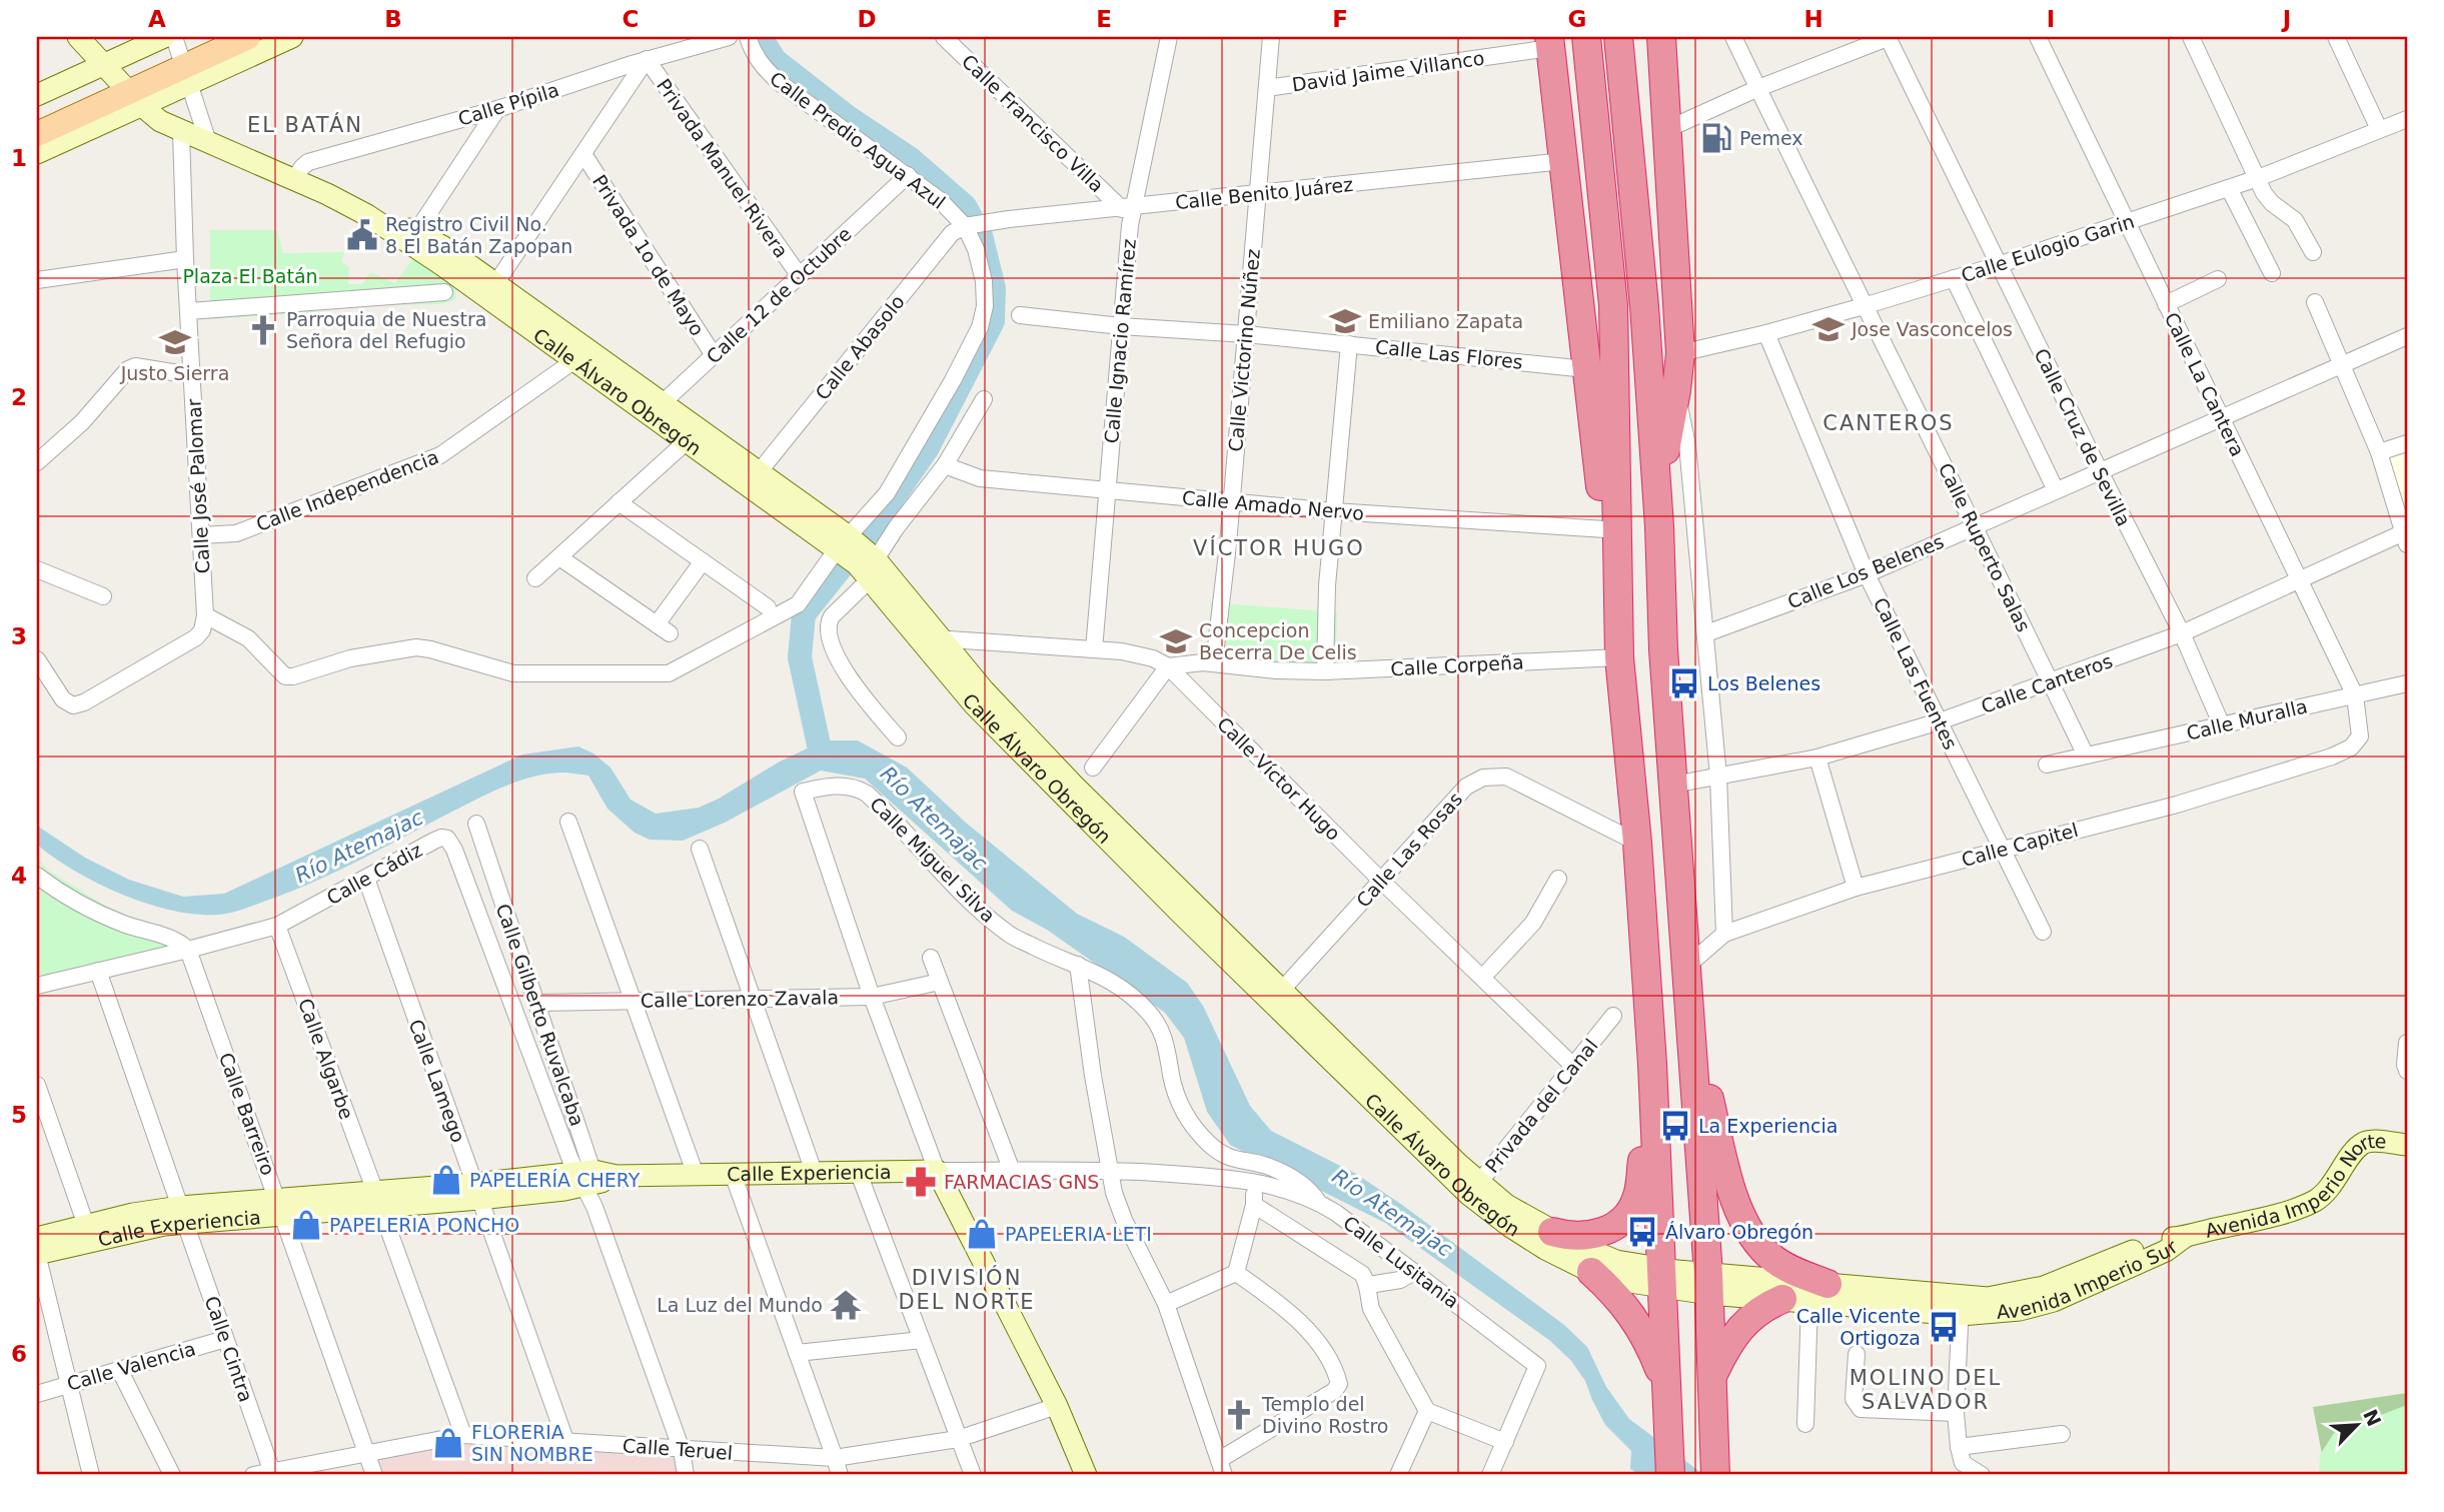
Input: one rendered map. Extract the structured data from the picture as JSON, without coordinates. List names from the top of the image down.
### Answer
{
  "streets": {
    "street": [
      "David Jaime Villanco",
      "Calle Pípila",
      "Calle Francisco Villa",
      "Calle Predio Agua Azul",
      "Privada Manuel Rivera",
      "Calle Benito Juárez",
      "Calle Eulogio Garin",
      "Privada 1o de Mayo",
      "Calle 12 de Octubre",
      "Calle Ignacio Ramírez",
      "Calle Abasolo",
      "Calle Victorino Núñez",
      "Calle Las Flores",
      "Calle La Cantera",
      "Calle Álvaro Obregón",
      "Calle Cruz de Sevilla",
      "Calle José Palomar",
      "Calle Independencia",
      "Calle Amado Nervo",
      "Calle Ruperto Salas",
      "Calle Los Belenes",
      "Calle Corpeña",
      "Calle Las Fuentes",
      "Calle Canteros",
      "Calle Muralla",
      "Calle Víctor Hugo",
      "Calle Capitel",
      "Calle Las Rosas",
      "Calle Miguel Silva",
      "Calle Cádiz",
      "Calle Lorenzo Zavala",
      "Calle Gilberto Ruvalcaba",
      "Calle Algarbe",
      "Calle Lamego",
      "Privada del Canal",
      "Calle Barreiro",
      "Calle Experiencia",
      "Avenida Imperio Norte",
      "Calle Lusitania",
      "Avenida Imperio Sur",
      "Calle Cintra",
      "Calle Valencia",
      "Calle Teruel"
    ]
  },
  "crossings": [
    ["David Jaime Villanco", "Calle Victorino Núñez"],
    ["Calle Pípila", "Privada Manuel Rivera"],
    ["Calle Pípila", "Calle Álvaro Obregón"],
    ["Calle Francisco Villa", "Calle Benito Juárez"],
    ["Calle Francisco Villa", "Calle Ignacio Ramírez"],
    ["Calle Predio Agua Azul", "Calle Benito Juárez"],
    ["Calle Predio Agua Azul", "Calle 12 de Octubre"],
    ["Calle Predio Agua Azul", "Calle Abasolo"],
    ["Calle Predio Agua Azul", "Calle Álvaro Obregón"],
    ["Calle Predio Agua Azul", "Calle José Palomar"],
    ["Privada Manuel Rivera", "Calle 12 de Octubre"],
    ["Calle Benito Juárez", "Calle Ignacio Ramírez"],
    ["Calle Benito Juárez", "Calle Abasolo"],
    ["Calle Benito Juárez", "Calle Victorino Núñez"],
    ["Calle Eulogio Garin", "Calle La Cantera"],
    ["Calle Eulogio Garin", "Calle Cruz de Sevilla"],
    ["Calle Eulogio Garin", "Calle Ruperto Salas"],
    ["Calle Eulogio Garin", "Calle Las Fuentes"],
    ["Privada 1o de Mayo", "Calle 12 de Octubre"],
    ["Calle 12 de Octubre", "Calle Álvaro Obregón"],
    ["Calle Ignacio Ramírez", "Calle Las Flores"],
    ["Calle Ignacio Ramírez", "Calle Amado Nervo"],
    ["Calle Ignacio Ramírez", "Calle Víctor Hugo"],
    ["Calle Abasolo", "Calle Álvaro Obregón"],
    ["Calle Victorino Núñez", "Calle Las Flores"],
    ["Calle Victorino Núñez", "Calle Amado Nervo"],
    ["Calle Victorino Núñez", "Calle Corpeña"],
    ["Calle La Cantera", "Calle Los Belenes"],
    ["Calle La Cantera", "Calle Canteros"],
    ["Calle La Cantera", "Calle Muralla"],
    ["Calle La Cantera", "Calle Capitel"],
    ["Calle Álvaro Obregón", "Calle José Palomar"],
    ["Calle Álvaro Obregón", "Calle Independencia"],
    ["Calle Álvaro Obregón", "Calle Víctor Hugo"],
    ["Calle Álvaro Obregón", "Calle Las Rosas"],
    ["Calle Álvaro Obregón", "Privada del Canal"],
    ["Calle Álvaro Obregón", "Avenida Imperio Sur"],
    ["Calle Cruz de Sevilla", "Calle Los Belenes"],
    ["Calle Cruz de Sevilla", "Calle Canteros"],
    ["Calle Cruz de Sevilla", "Calle Muralla"],
    ["Calle José Palomar", "Calle Independencia"],
    ["Calle Ruperto Salas", "Calle Los Belenes"],
    ["Calle Ruperto Salas", "Calle Canteros"],
    ["Calle Ruperto Salas", "Calle Muralla"],
    ["Calle Los Belenes", "Calle Las Fuentes"],
    ["Calle Corpeña", "Calle Víctor Hugo"],
    ["Calle Las Fuentes", "Calle Canteros"],
    ["Calle Las Fuentes", "Calle Capitel"],
    ["Calle Víctor Hugo", "Calle Las Rosas"],
    ["Calle Víctor Hugo", "Privada del Canal"],
    ["Calle Miguel Silva", "Calle Lorenzo Zavala"],
    ["Calle Miguel Silva", "Calle Lusitania"],
    ["Calle Cádiz", "Calle Gilberto Ruvalcaba"],
    ["Calle Cádiz", "Calle Algarbe"],
    ["Calle Cádiz", "Calle Lamego"],
    ["Calle Cádiz", "Calle Barreiro"],
    ["Calle Cádiz", "Calle Experiencia"],
    ["Calle Cádiz", "Calle Cintra"],
    ["Calle Lorenzo Zavala", "Calle Gilberto Ruvalcaba"],
    ["Calle Gilberto Ruvalcaba", "Calle Experiencia"],
    ["Calle Gilberto Ruvalcaba", "Calle Teruel"],
    ["Calle Algarbe", "Calle Experiencia"],
    ["Calle Algarbe", "Calle Teruel"],
    ["Calle Lamego", "Calle Experiencia"],
    ["Calle Lamego", "Calle Teruel"],
    ["Calle Barreiro", "Calle Experiencia"],
    ["Calle Barreiro", "Calle Teruel"],
    ["Calle Experiencia", "Calle Lusitania"],
    ["Calle Experiencia", "Calle Cintra"],
    ["Avenida Imperio Norte", "Avenida Imperio Sur"],
    ["Calle Cintra", "Calle Valencia"],
    ["Calle Cintra", "Calle Teruel"]
  ],
  "districts": [
    "EL BATÁN",
    "CANTEROS",
    "VÍCTOR HUGO",
    "DIVISIÓN DEL NORTE",
    "MOLINO DEL SALVADOR"
  ],
  "water": ["Río Atemajac"],
  "parks": ["Plaza El Batán"],
  "places": {
    "fuel station": ["Pemex"],
    "public building": ["Registro Civil No. 8 El Batán Zapopan"],
    "school or university": [
      "Emiliano Zapata",
      "Jose Vasconcelos",
      "Justo Sierra",
      "Concepcion Becerra De Celis"
    ],
    "church": ["Parroquia de Nuestra Señora del Refugio", "Templo del Divino Rostro"],
    "bus stop": [
      "Los Belenes",
      "La Experiencia",
      "Álvaro Obregón",
      "Calle Vicente Ortigoza"
    ],
    "shop": [
      "PAPELERÍA CHERY",
      "PAPELERIA PONCHO",
      "PAPELERIA LETI",
      "FLORERIA SIN NOMBRE"
    ],
    "pharmacy": ["FARMACIAS GNS"],
    "temple": ["La Luz del Mundo"]
  },
  "north": "top right",
  "grid": {
    "columns": [
      "A",
      "B",
      "C",
      "D",
      "E",
      "F",
      "G",
      "H",
      "I",
      "J"
    ],
    "rows": [
      "1",
      "2",
      "3",
      "4",
      "5",
      "6"
    ]
  }
}
